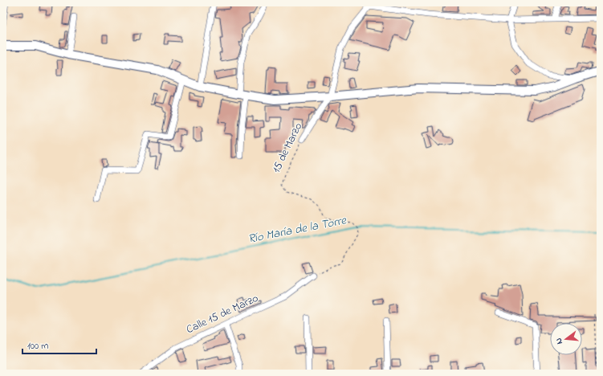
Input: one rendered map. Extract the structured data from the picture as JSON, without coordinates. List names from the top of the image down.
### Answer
{
  "streets": {
    "street": ["15 de Marzo", "Calle 15 de Marzo"]
  },
  "crossings": [
    ["15 de Marzo", "Calle 15 de Marzo"]
  ],
  "water": ["Río María de la Torre"],
  "scale_bar": "100 m",
  "north": "left"
}
